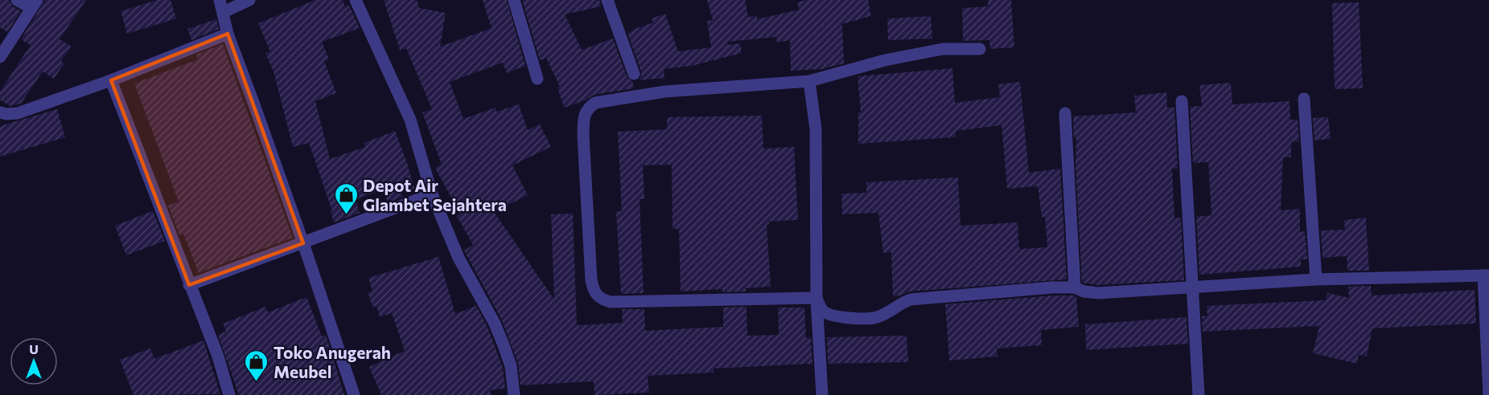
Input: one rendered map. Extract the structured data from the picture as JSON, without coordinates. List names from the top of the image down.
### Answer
{
  "places": {
    "shop": ["Depot Air Glambet Sejahtera", "Toko Anugerah Meubel"]
  },
  "north": "top"
}
